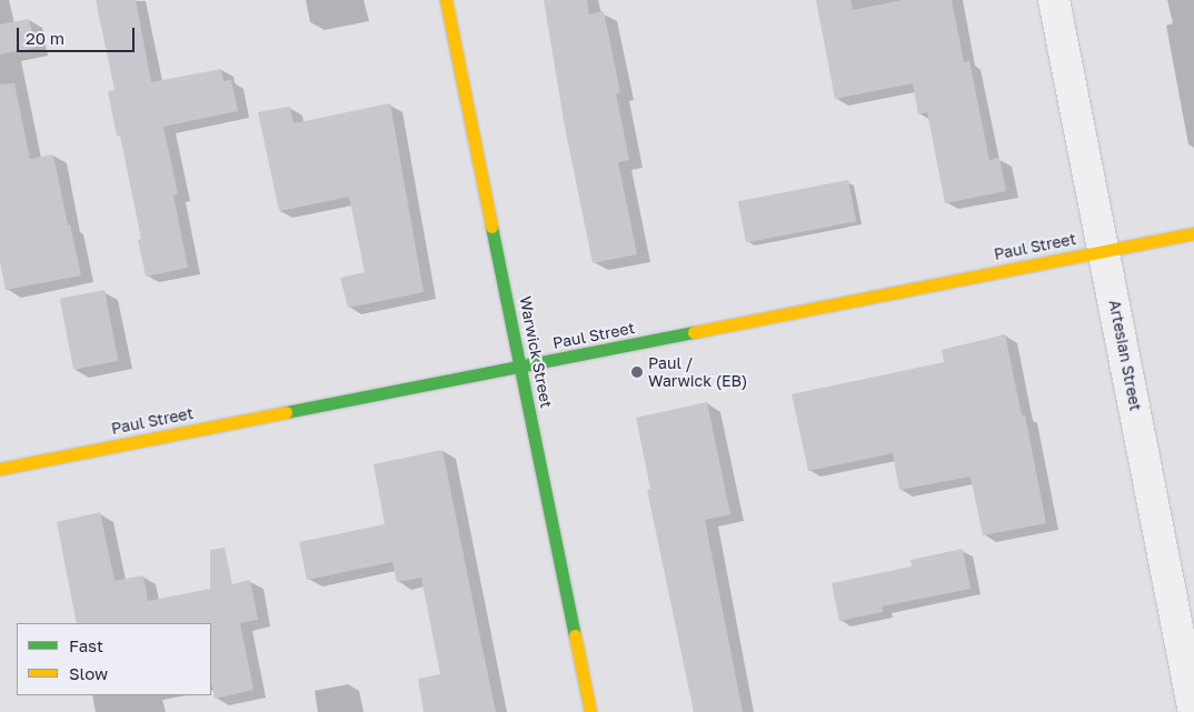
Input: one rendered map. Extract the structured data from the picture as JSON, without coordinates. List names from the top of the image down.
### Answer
{
  "streets": {
    "street": ["Paul Street", "Warwick Street", "Artesian Street"]
  },
  "crossings": [
    ["Paul Street", "Warwick Street"],
    ["Paul Street", "Artesian Street"]
  ],
  "places": ["Paul / Warwick (EB)"],
  "legend": ["Fast", "Slow"],
  "scale_bar": "20 m"
}
